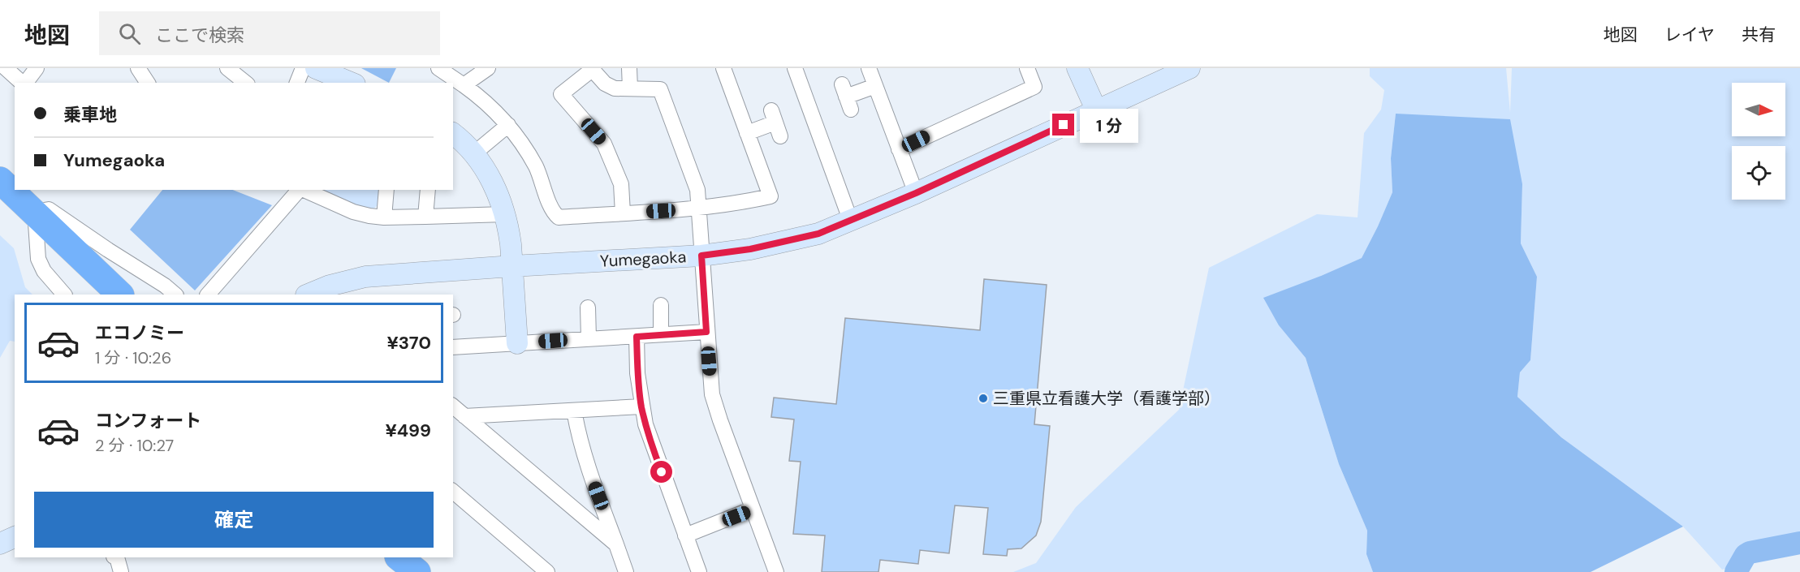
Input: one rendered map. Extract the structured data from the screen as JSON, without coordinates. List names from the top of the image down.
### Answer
{
  "streets": {
    "street": ["Yumegaoka"]
  },
  "places": ["三重県立看護大学（看護学部）"],
  "north": "right",
  "page": {
    "header": "地図",
    "search": "ここで検索",
    "nav": ["地図", "レイヤ", "共有"],
    "banner": ["乗車地", "Yumegaoka"],
    "bubble": "1 分",
    "list": [
      {
        "name": "エコノミー",
        "note": "1 分 · 10:26",
        "value": "¥370"
      },
      {
        "name": "コンフォート",
        "note": "2 分 · 10:27",
        "value": "¥499"
      }
    ],
    "buttons": "確定"
  }
}
